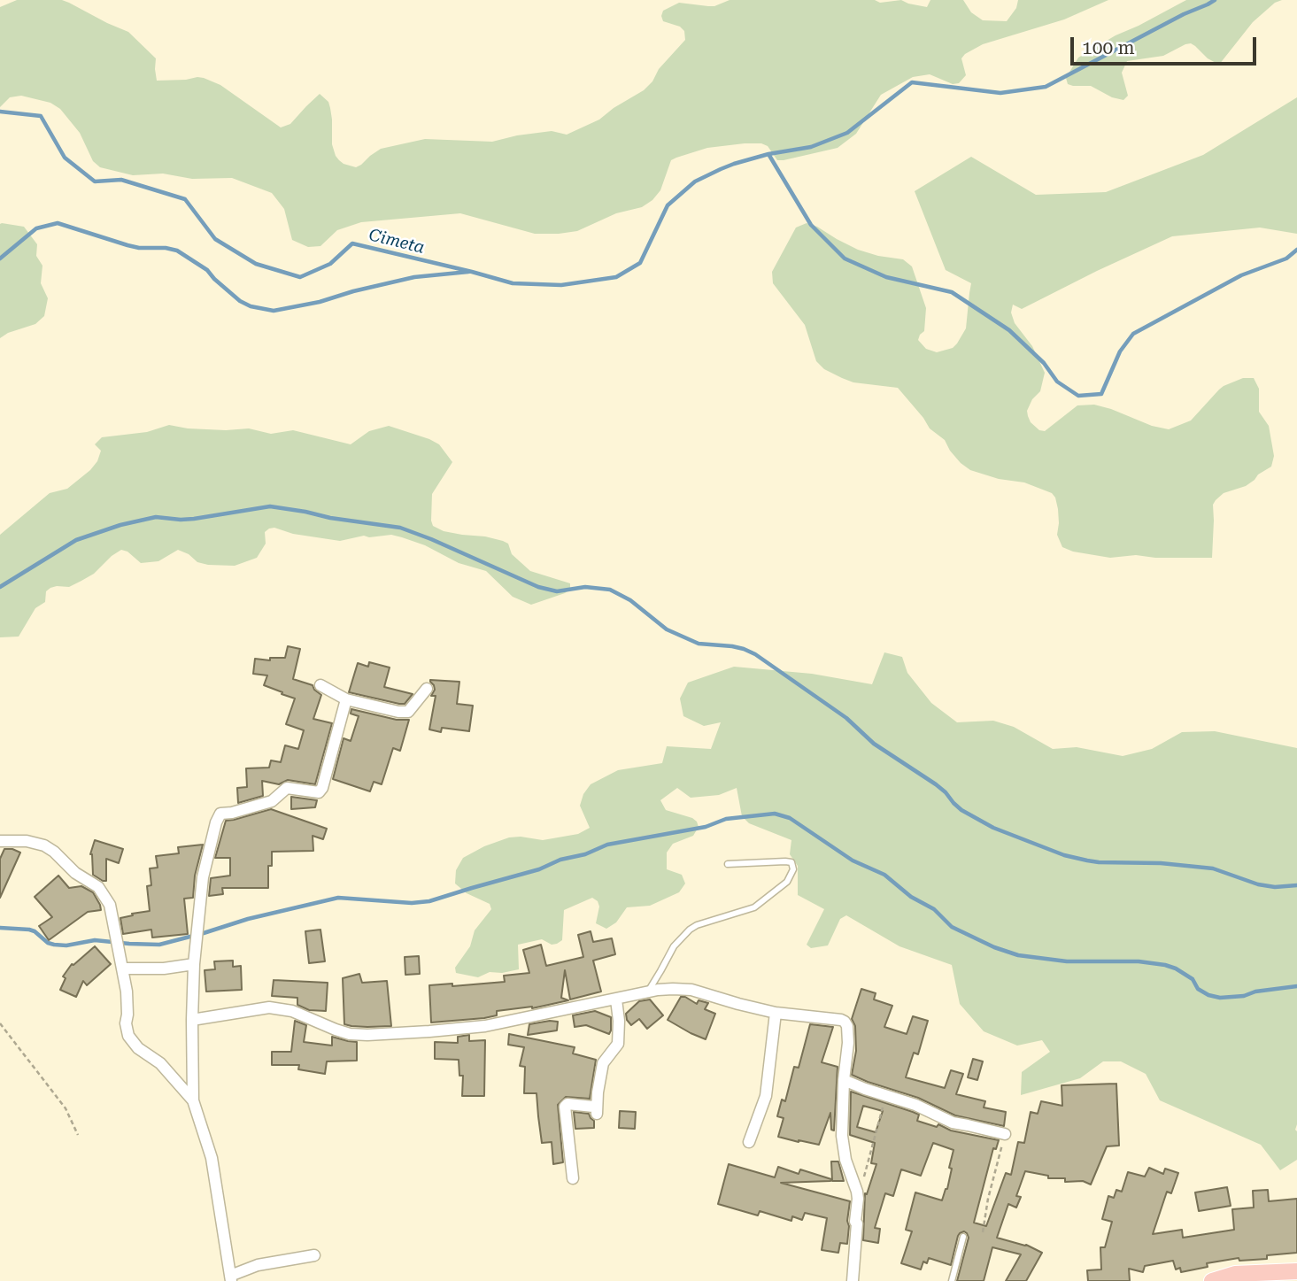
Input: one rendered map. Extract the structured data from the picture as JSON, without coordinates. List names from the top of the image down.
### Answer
{
  "water": ["Cimeta"],
  "scale_bar": "100 m"
}
